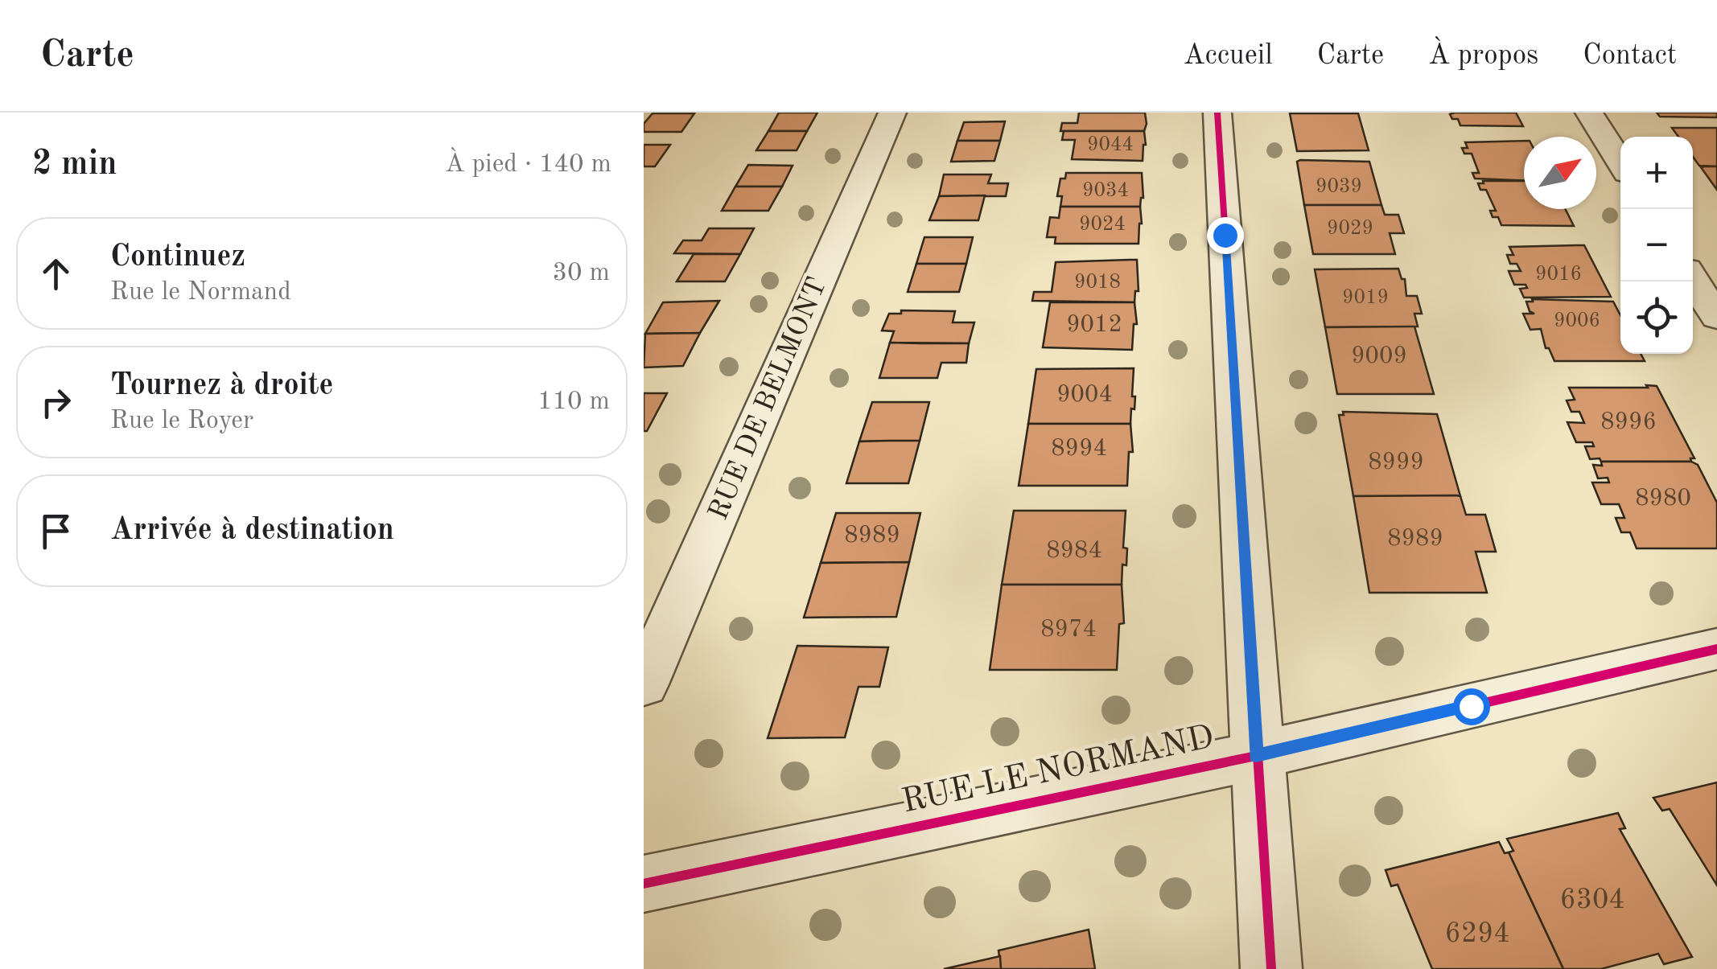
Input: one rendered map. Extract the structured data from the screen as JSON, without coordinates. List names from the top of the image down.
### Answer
{
  "streets": {
    "street": ["RUE DE BELMONT", "RUE LE NORMAND"]
  },
  "house_numbers": [
    "9044",
    "9039",
    "9034",
    "9024",
    "9029",
    "9016",
    "9018",
    "9019",
    "9006",
    "9012",
    "9009",
    "9004",
    "8996",
    "8994",
    "8999",
    "8980",
    "8989",
    "8989",
    "8984",
    "8974",
    "6304",
    "6294"
  ],
  "north": "top right",
  "page": {
    "header": "Carte",
    "nav": [
      "Accueil",
      "Carte",
      "À propos",
      "Contact"
    ],
    "heading": ["2 min", "À pied · 140 m"],
    "map_buttons": ["+", "−"],
    "list": [
      ["Continuez", "Rue le Normand", "30 m"],
      ["Tournez à droite", "Rue le Royer", "110 m"],
      "Arrivée à destination"
    ]
  }
}
